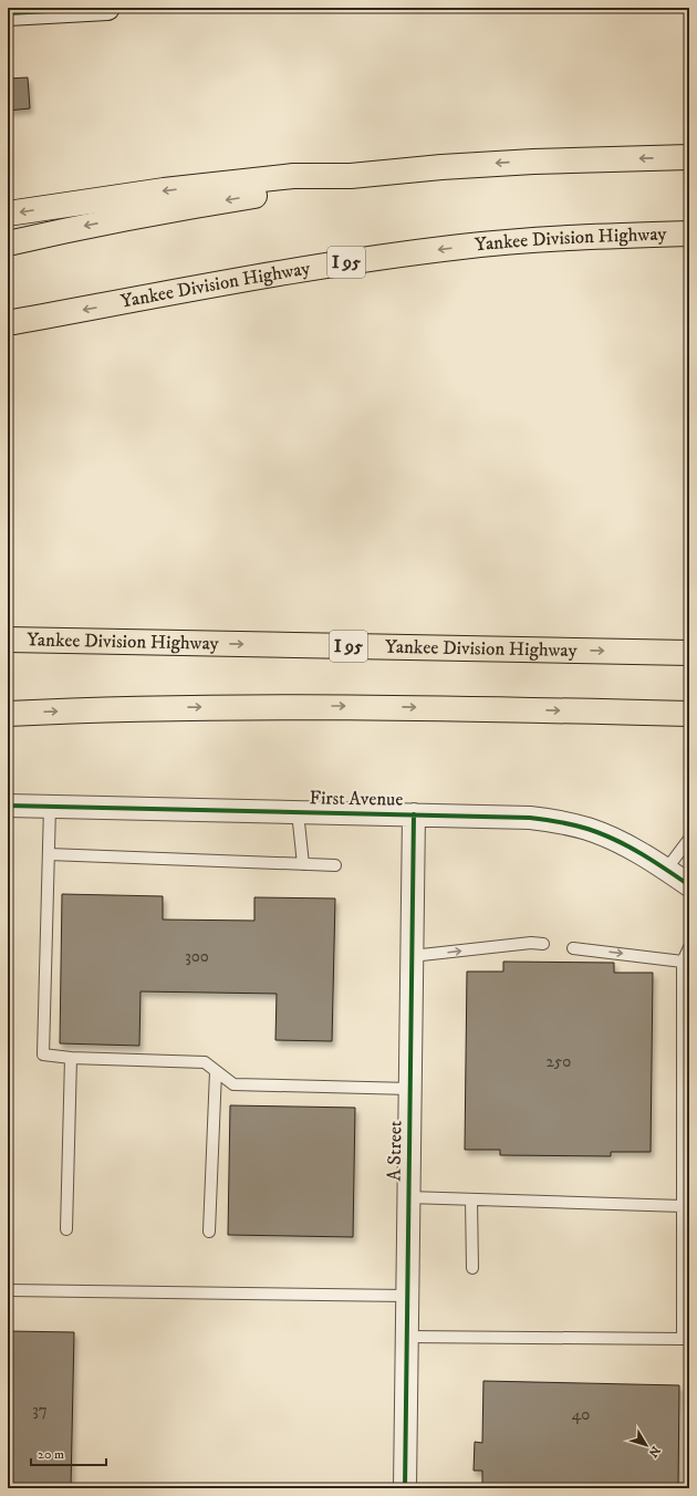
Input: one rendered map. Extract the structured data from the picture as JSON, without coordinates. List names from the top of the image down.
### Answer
{
  "streets": {
    "highway": ["Yankee Division Highway", "I 95"],
    "street": ["First Avenue", "A Street"]
  },
  "crossings": [
    ["First Avenue", "A Street"]
  ],
  "house_numbers": [
    "300",
    "250",
    "37",
    "40"
  ],
  "scale_bar": "20 m",
  "north": "bottom right"
}
